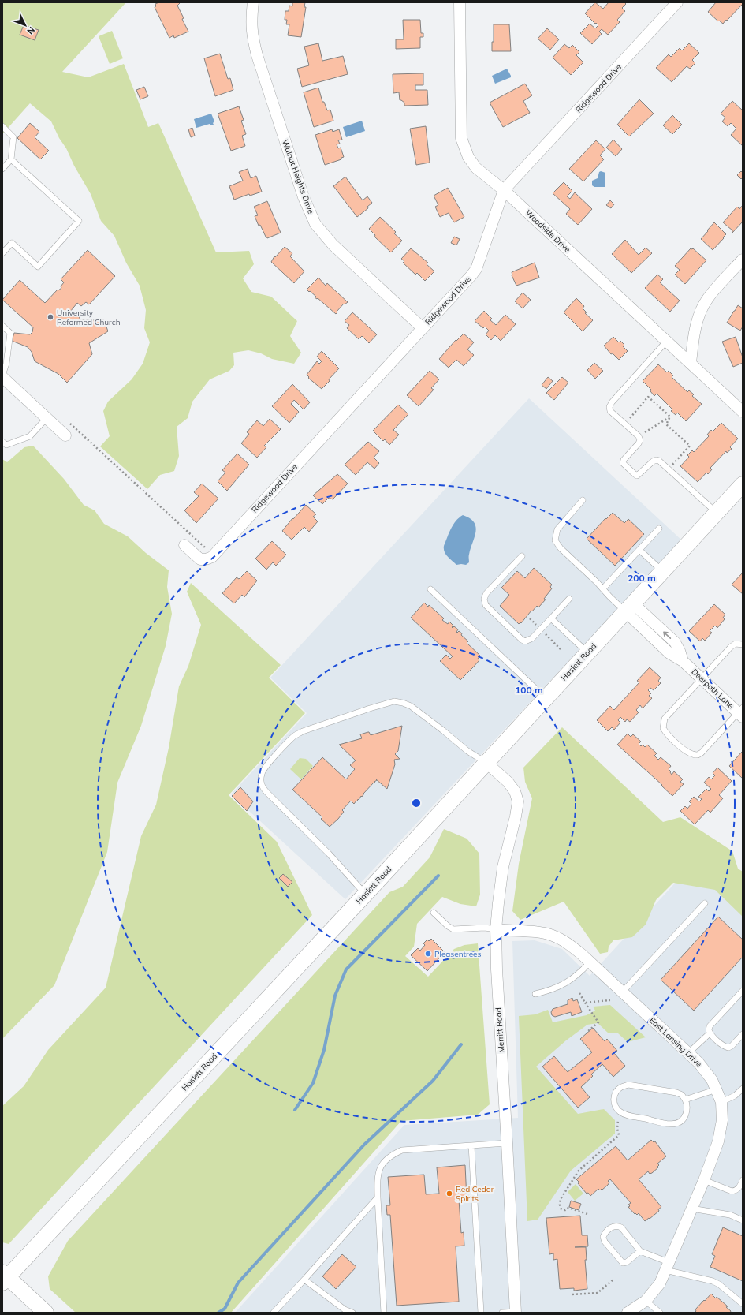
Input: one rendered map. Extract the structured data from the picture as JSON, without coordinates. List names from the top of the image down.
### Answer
{
  "streets": {
    "main road": ["Haslett Road"],
    "street": [
      "Ridgewood Drive",
      "Walnut Heights Drive",
      "Woodside Drive",
      "Deerpath Lane",
      "Merritt Road",
      "East Lansing Drive"
    ]
  },
  "crossings": [
    ["Ridgewood Drive", "Walnut Heights Drive"],
    ["Ridgewood Drive", "Woodside Drive"],
    ["Haslett Road", "Deerpath Lane"],
    ["Haslett Road", "Merritt Road"],
    ["Merritt Road", "East Lansing Drive"]
  ],
  "places": ["University Reformed Church", "Pleasentrees", "Red Cedar Spirits"],
  "north": "bottom right",
  "rings": ["200 m", "100 m"]
}
